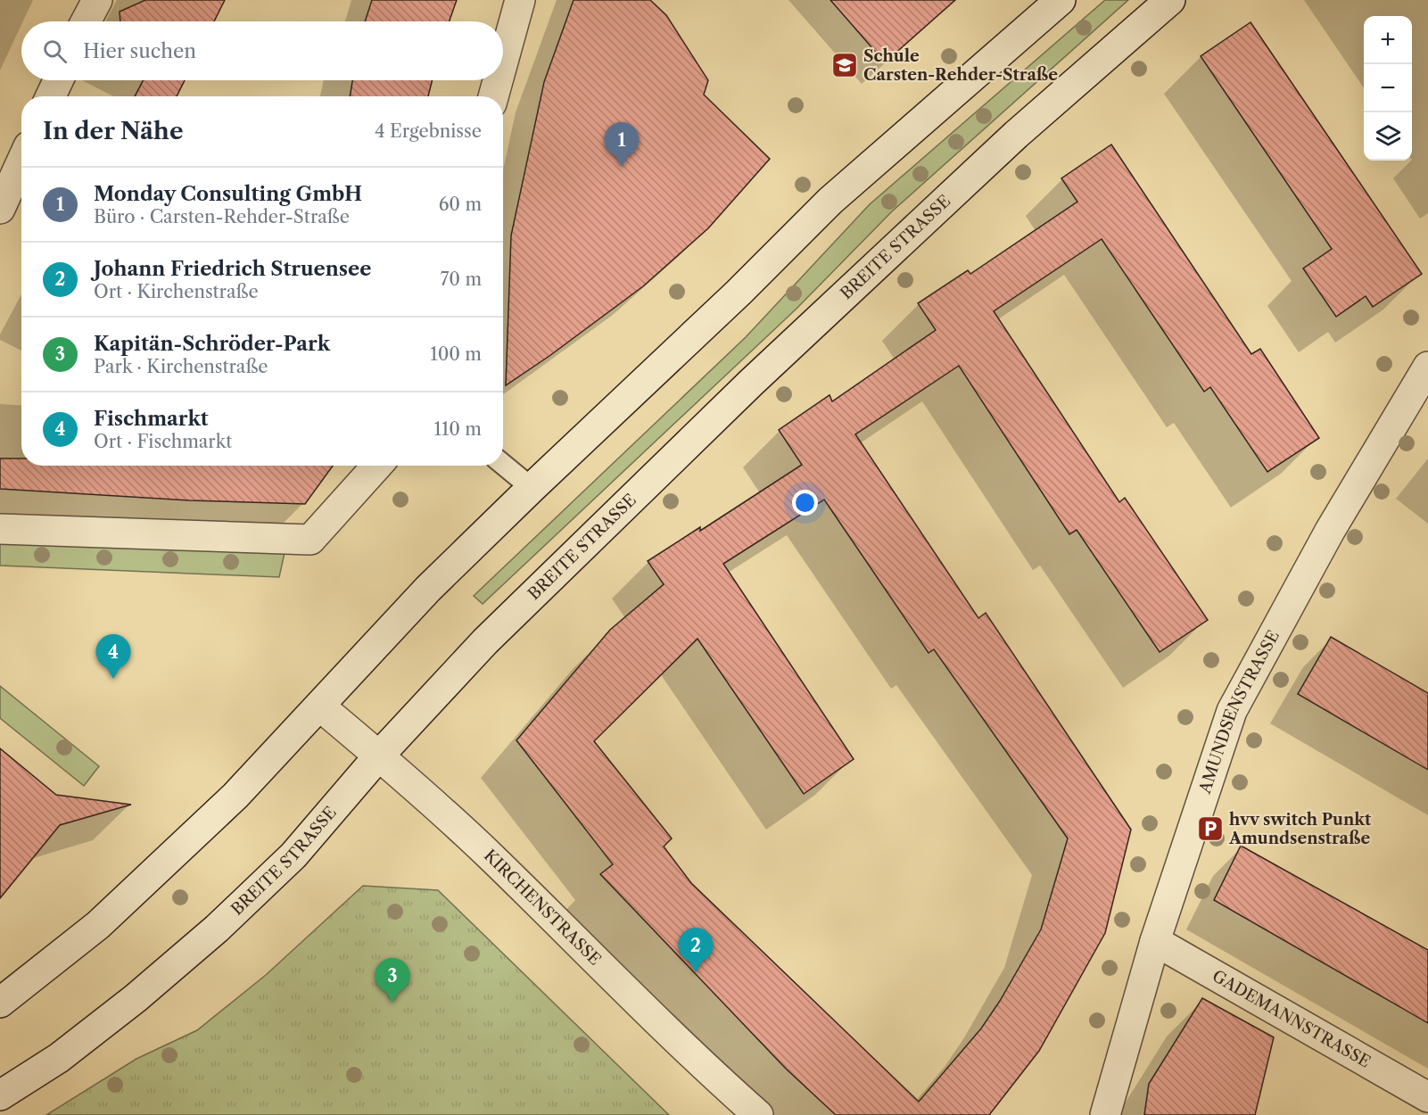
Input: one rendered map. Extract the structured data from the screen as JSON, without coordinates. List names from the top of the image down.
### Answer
{
  "streets": {
    "main road": [
      "BREITE STRASSE",
      "AMUNDSENSTRASSE",
      "KIRCHENSTRASSE",
      "GADEMANNSTRASSE"
    ]
  },
  "crossings": [
    ["BREITE STRASSE", "KIRCHENSTRASSE"],
    ["AMUNDSENSTRASSE", "GADEMANNSTRASSE"]
  ],
  "places": {
    "school or university": ["Schule Carsten-Rehder-Straße"],
    "parking": ["hvv switch Punkt Amundsenstraße"]
  },
  "page": {
    "map_buttons": ["+", "−"],
    "search": "Hier suchen",
    "heading": ["In der Nähe", "4 Ergebnisse"],
    "pins": [
      "1",
      "4",
      "2",
      "3"
    ],
    "list": [
      {
        "mark": "1",
        "name": "Monday Consulting GmbH",
        "note": "Büro · Carsten-Rehder-Straße",
        "value": "60 m"
      },
      {
        "mark": "2",
        "name": "Johann Friedrich Struensee",
        "note": "Ort · Kirchenstraße",
        "value": "70 m"
      },
      {
        "mark": "3",
        "name": "Kapitän-Schröder-Park",
        "note": "Park · Kirchenstraße",
        "value": "100 m"
      },
      {
        "mark": "4",
        "name": "Fischmarkt",
        "note": "Ort · Fischmarkt",
        "value": "110 m"
      }
    ]
  }
}
